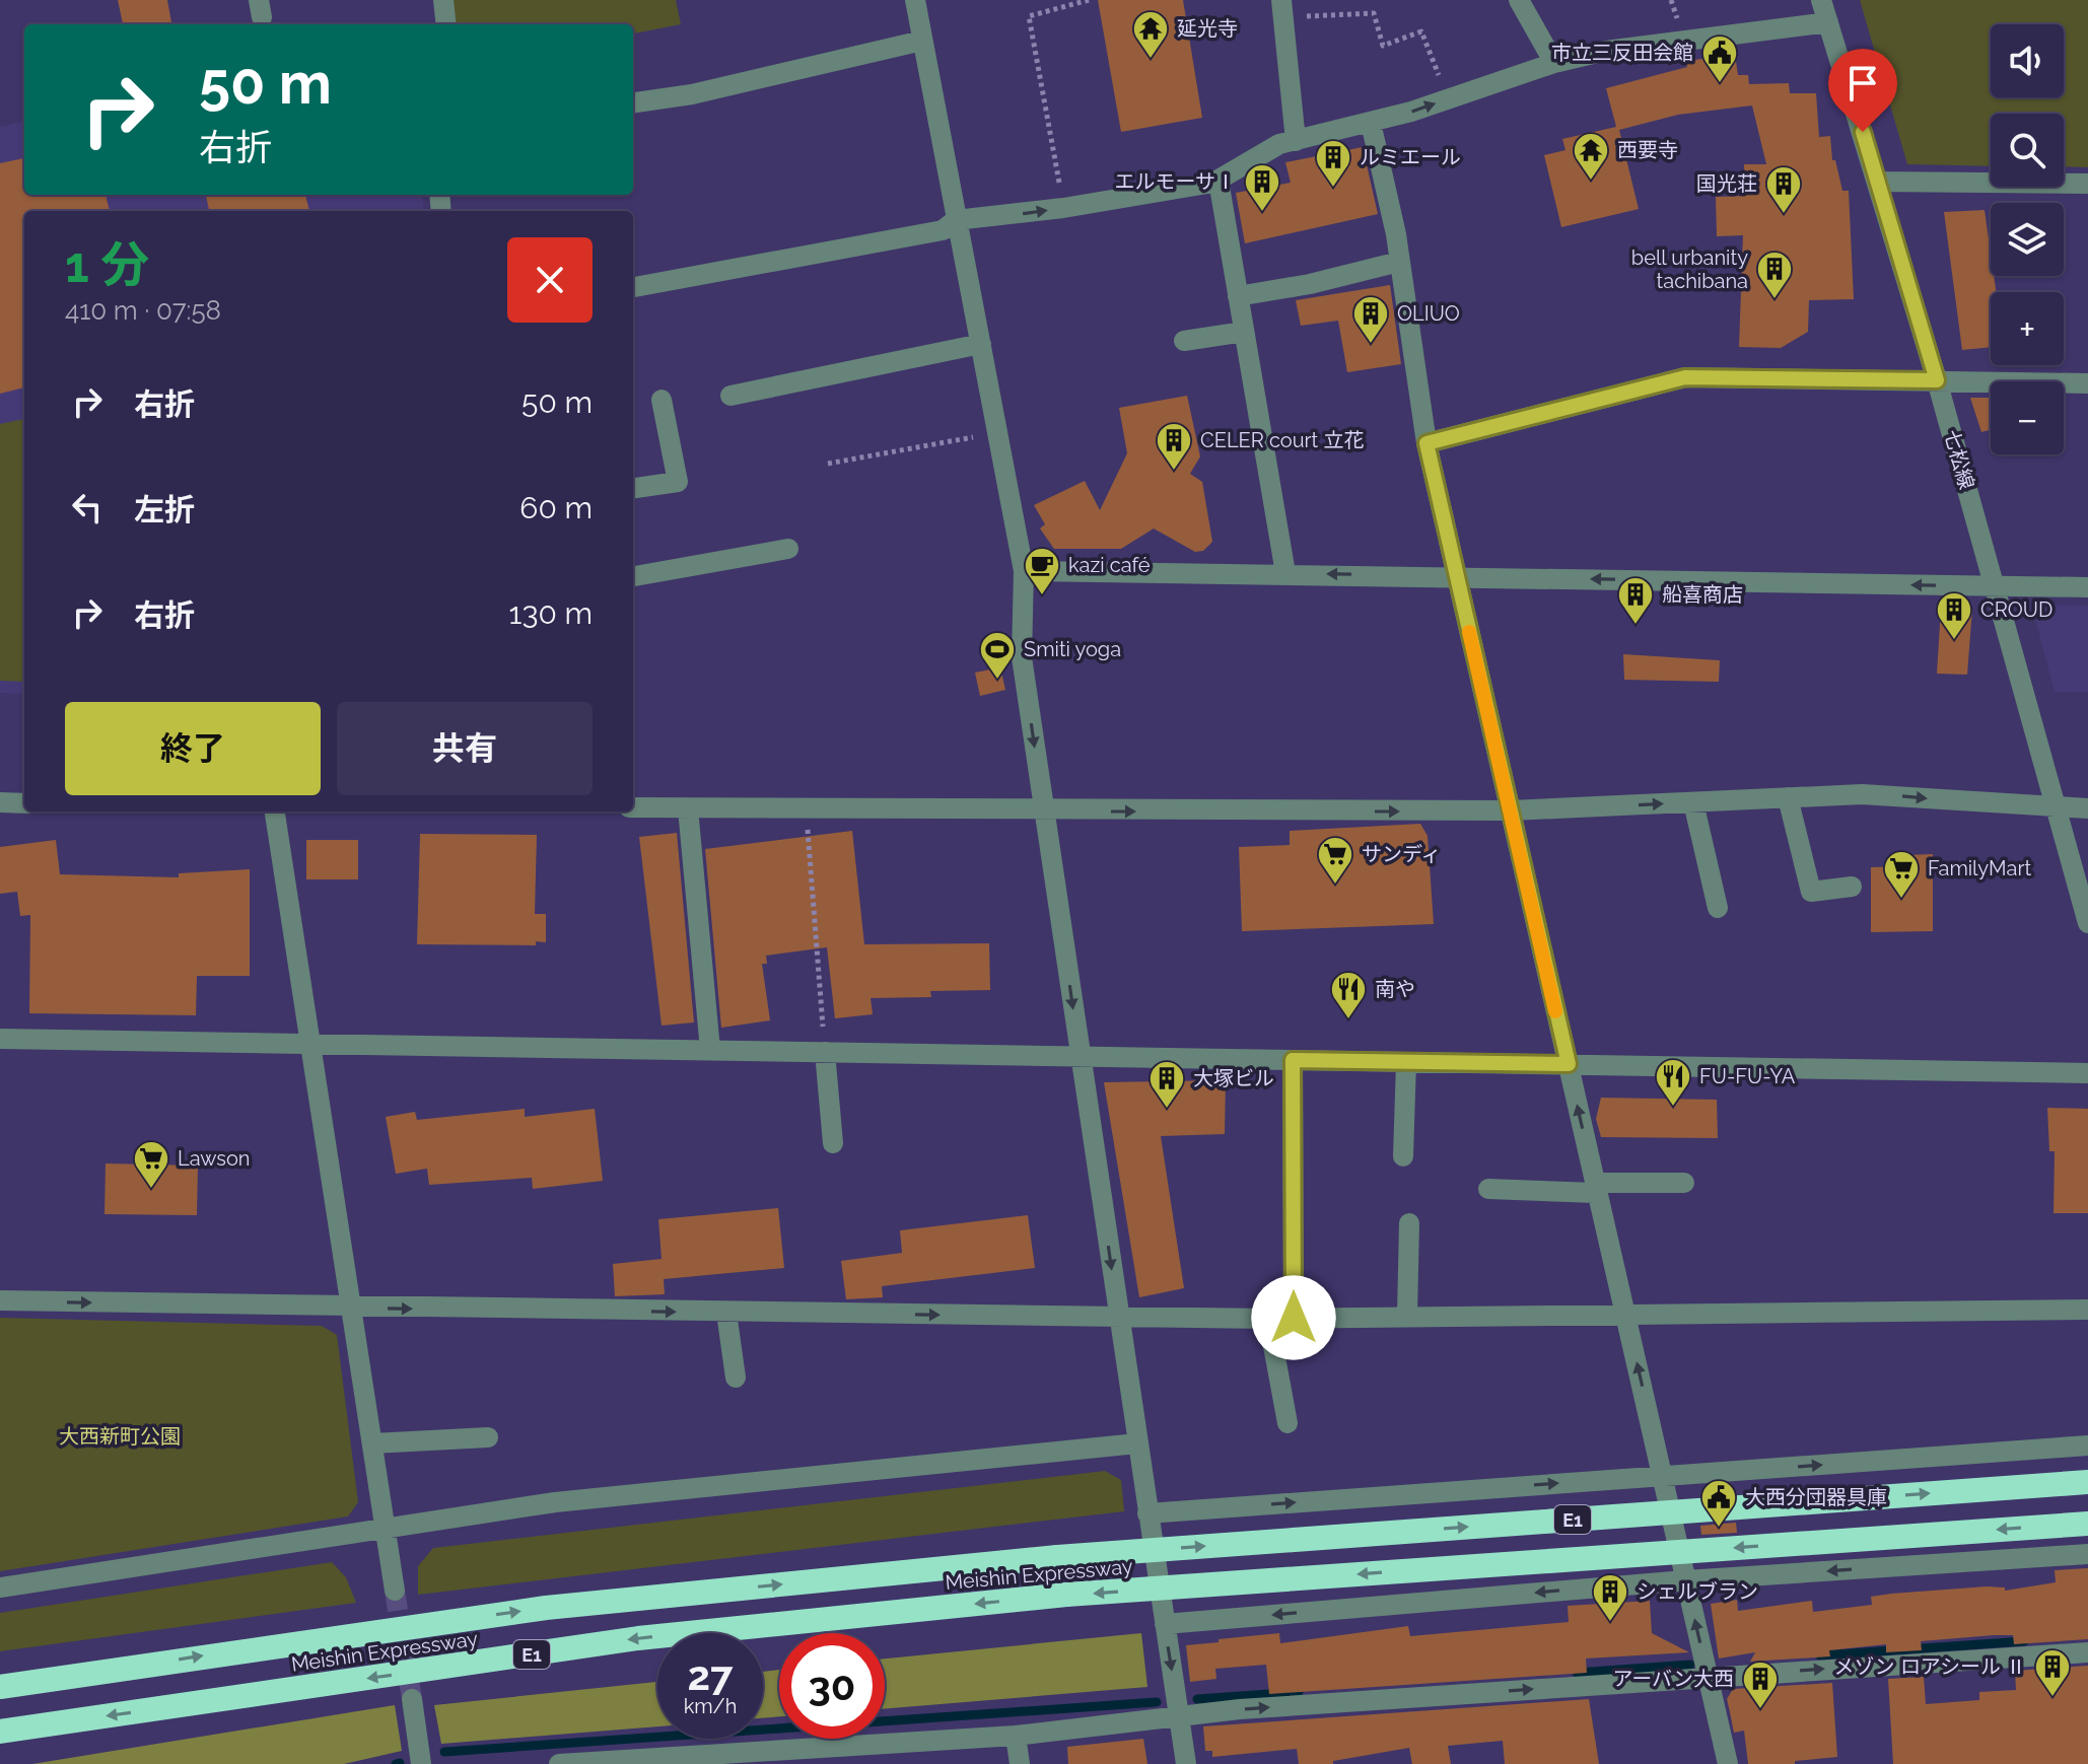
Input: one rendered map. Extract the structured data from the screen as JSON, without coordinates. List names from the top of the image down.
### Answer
{
  "streets": {
    "highway": ["E1", "Meishin Expressway"],
    "street": ["七松線"]
  },
  "parks": ["大西新町公園"],
  "places": {
    "temple": ["延光寺", "西要寺"],
    "public building": ["市立三反田会館", "大西分団器具庫"],
    "building": [
      "ルミエール",
      "エルモーサⅠ",
      "国光荘",
      "bell urbanity tachibana",
      "OLIUO",
      "CELER court 立花",
      "船喜商店",
      "CROUD",
      "大塚ビル",
      "シェルブラン",
      "メゾン ロアシール Ⅱ",
      "アーバン大西"
    ],
    "cafe": ["kazi café"],
    "sports": ["Smiti yoga"],
    "supermarket": ["サンディ", "FamilyMart", "Lawson"],
    "restaurant": ["南や", "FU-FU-YA"]
  },
  "page": {
    "map_buttons": ["+", "−"],
    "turn": ["50 m", "右折"],
    "heading": ["1 分", "410 m · 07:58"],
    "list": [
      {
        "name": "右折",
        "value": "50 m"
      },
      {
        "name": "左折",
        "value": "60 m"
      },
      {
        "name": "右折",
        "value": "130 m"
      }
    ],
    "buttons": ["終了", "共有"],
    "speed": "27 km/h",
    "limit": "30"
  }
}
